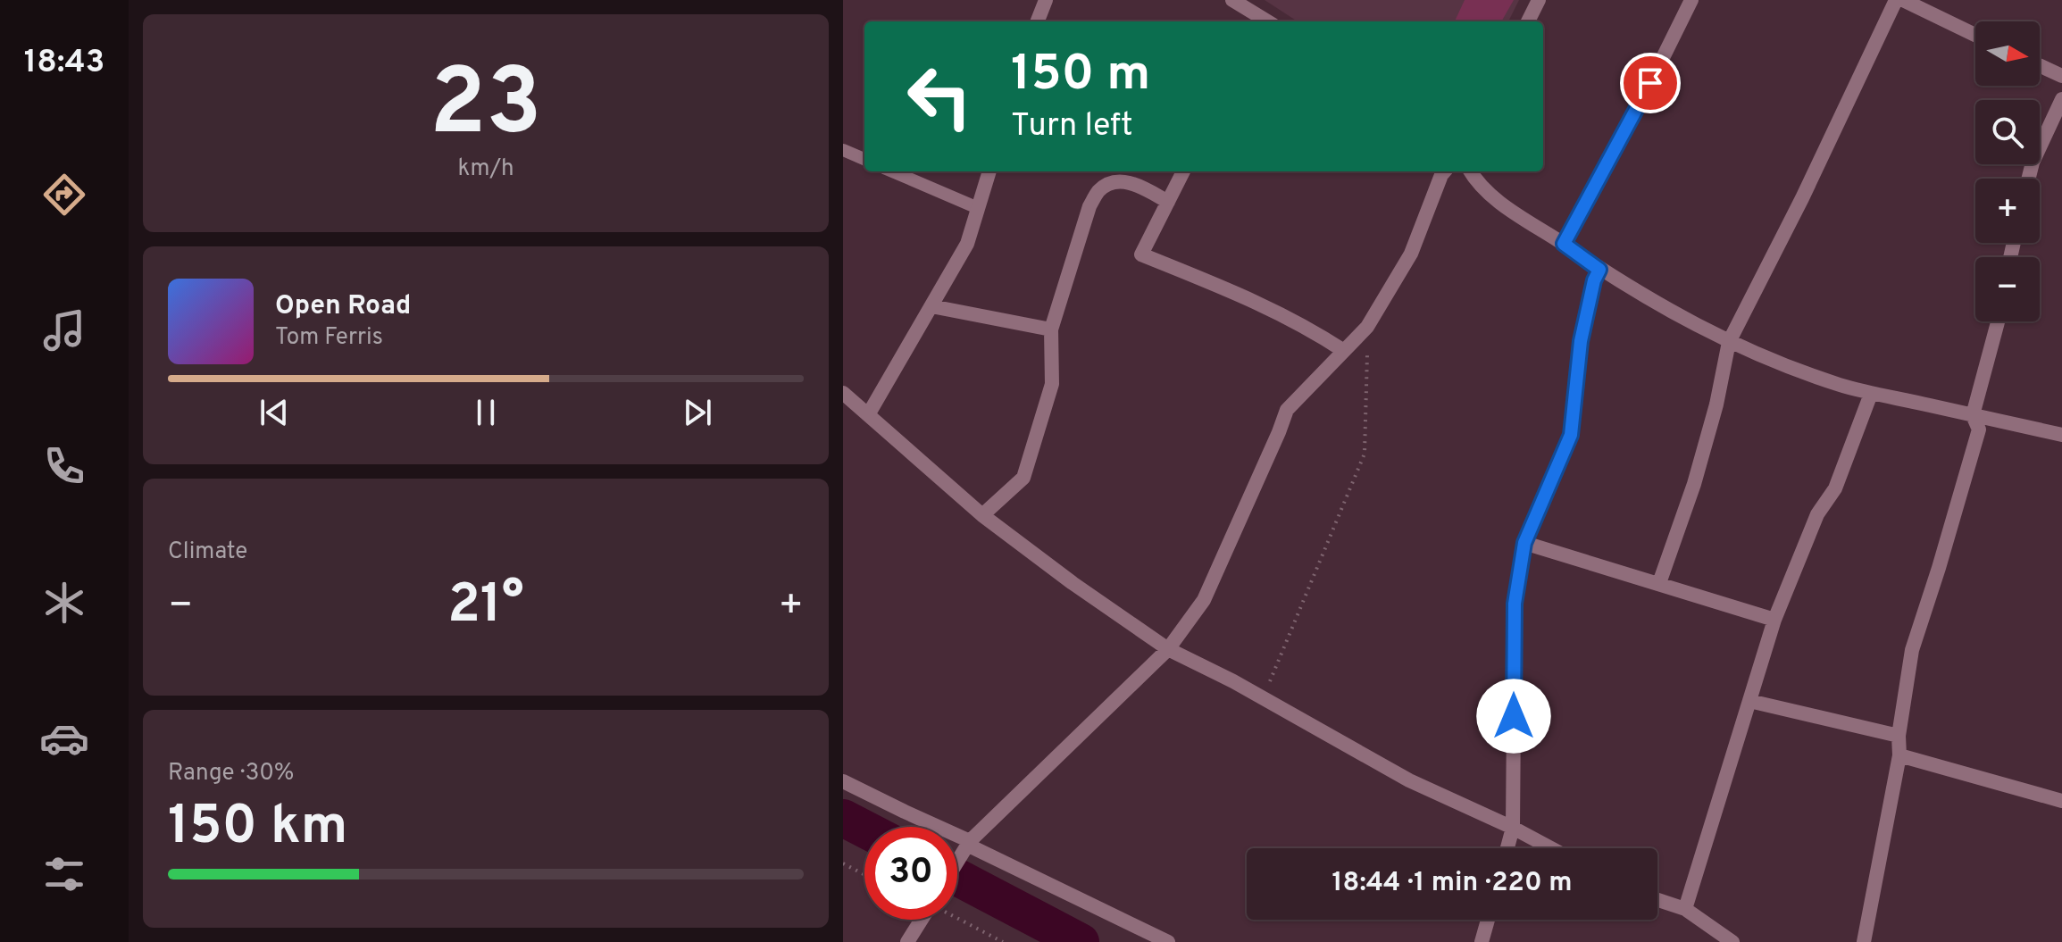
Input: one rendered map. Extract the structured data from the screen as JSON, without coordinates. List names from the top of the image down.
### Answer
{
  "north": "right",
  "page": {
    "tabs": "18:43",
    "tile": [
      ["23", "km/h"],
      "Climate",
      ["Range · 30%", "150 km"]
    ],
    "map_buttons": ["+", "−"],
    "turn": ["150 m", "Turn left"],
    "song": ["Open Road", "Tom Ferris"],
    "heat": ["−", "21°", "+"],
    "limit": "30",
    "trip": "18:44 · 1 min · 220 m"
  }
}
